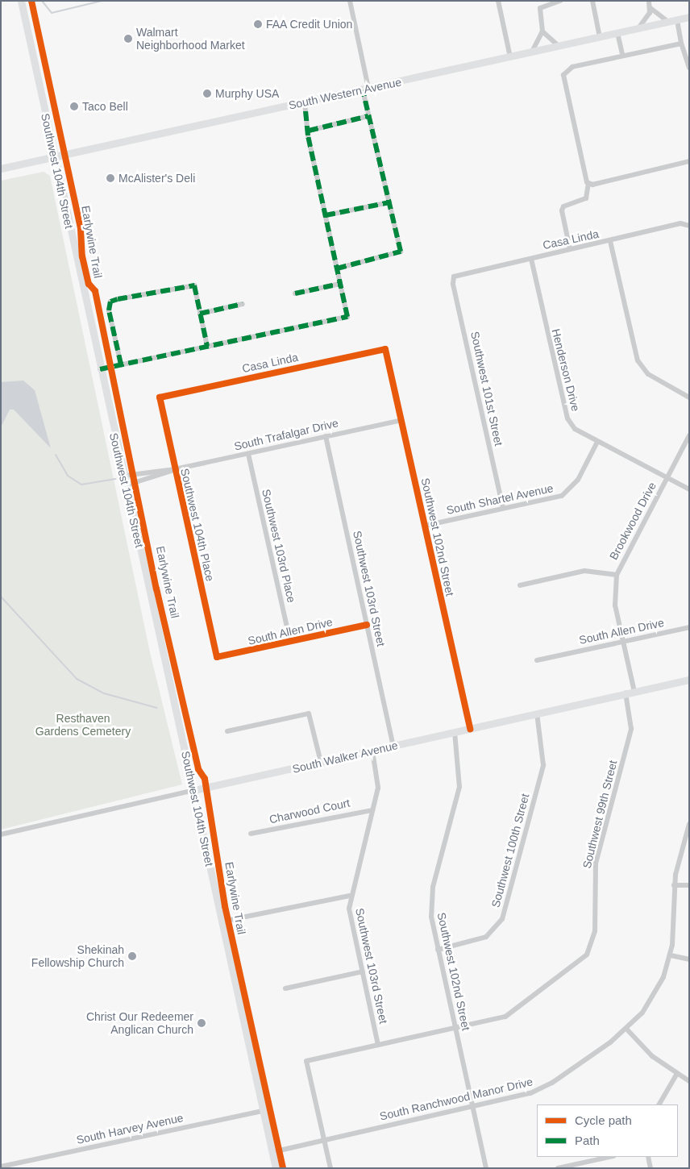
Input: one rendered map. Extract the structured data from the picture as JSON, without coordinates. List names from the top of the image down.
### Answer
{
  "streets": {
    "main road": ["South Western Avenue", "Southwest 104th Street", "South Walker Avenue"],
    "street": [
      "Casa Linda",
      "Henderson Drive",
      "Southwest 101st Street",
      "South Trafalgar Drive",
      "South Shartel Avenue",
      "Brookwood Drive",
      "Southwest 104th Place",
      "Southwest 102nd Street",
      "Southwest 103rd Place",
      "Southwest 103rd Street",
      "South Allen Drive",
      "Charwood Court",
      "Southwest 99th Street",
      "Southwest 100th Street",
      "South Ranchwood Manor Drive",
      "South Harvey Avenue"
    ],
    "cycle path": ["Earlywine Trail"]
  },
  "crossings": [
    ["South Western Avenue", "Southwest 104th Street"],
    ["Southwest 104th Street", "South Trafalgar Drive"],
    ["Southwest 104th Street", "South Walker Avenue"],
    ["Southwest 104th Street", "South Ranchwood Manor Drive"],
    ["Southwest 104th Street", "South Harvey Avenue"],
    ["Casa Linda", "Henderson Drive"],
    ["Casa Linda", "Southwest 101st Street"],
    ["Casa Linda", "Southwest 104th Place"],
    ["Casa Linda", "Southwest 102nd Street"],
    ["Henderson Drive", "South Shartel Avenue"],
    ["Henderson Drive", "Brookwood Drive"],
    ["Southwest 101st Street", "South Shartel Avenue"],
    ["South Trafalgar Drive", "Southwest 104th Place"],
    ["South Trafalgar Drive", "Southwest 102nd Street"],
    ["South Trafalgar Drive", "Southwest 103rd Place"],
    ["South Trafalgar Drive", "Southwest 103rd Street"],
    ["South Shartel Avenue", "Southwest 102nd Street"],
    ["Brookwood Drive", "South Allen Drive"],
    ["Brookwood Drive", "South Walker Avenue"],
    ["Southwest 104th Place", "South Allen Drive"],
    ["Southwest 102nd Street", "South Walker Avenue"],
    ["Southwest 102nd Street", "Southwest 99th Street"],
    ["Southwest 102nd Street", "Southwest 100th Street"],
    ["Southwest 102nd Street", "South Ranchwood Manor Drive"],
    ["Southwest 103rd Place", "South Allen Drive"],
    ["Southwest 103rd Street", "South Allen Drive"],
    ["Southwest 103rd Street", "South Walker Avenue"],
    ["Southwest 103rd Street", "Charwood Court"],
    ["South Walker Avenue", "Southwest 99th Street"],
    ["South Walker Avenue", "Southwest 100th Street"]
  ],
  "parks": ["Resthaven Gardens Cemetery"],
  "places": [
    "FAA Credit Union",
    "Walmart Neighborhood Market",
    "Murphy USA",
    "Taco Bell",
    "McAlister's Deli",
    "Shekinah Fellowship Church",
    "Christ Our Redeemer Anglican Church"
  ],
  "legend": ["Cycle path", "Path"]
}
